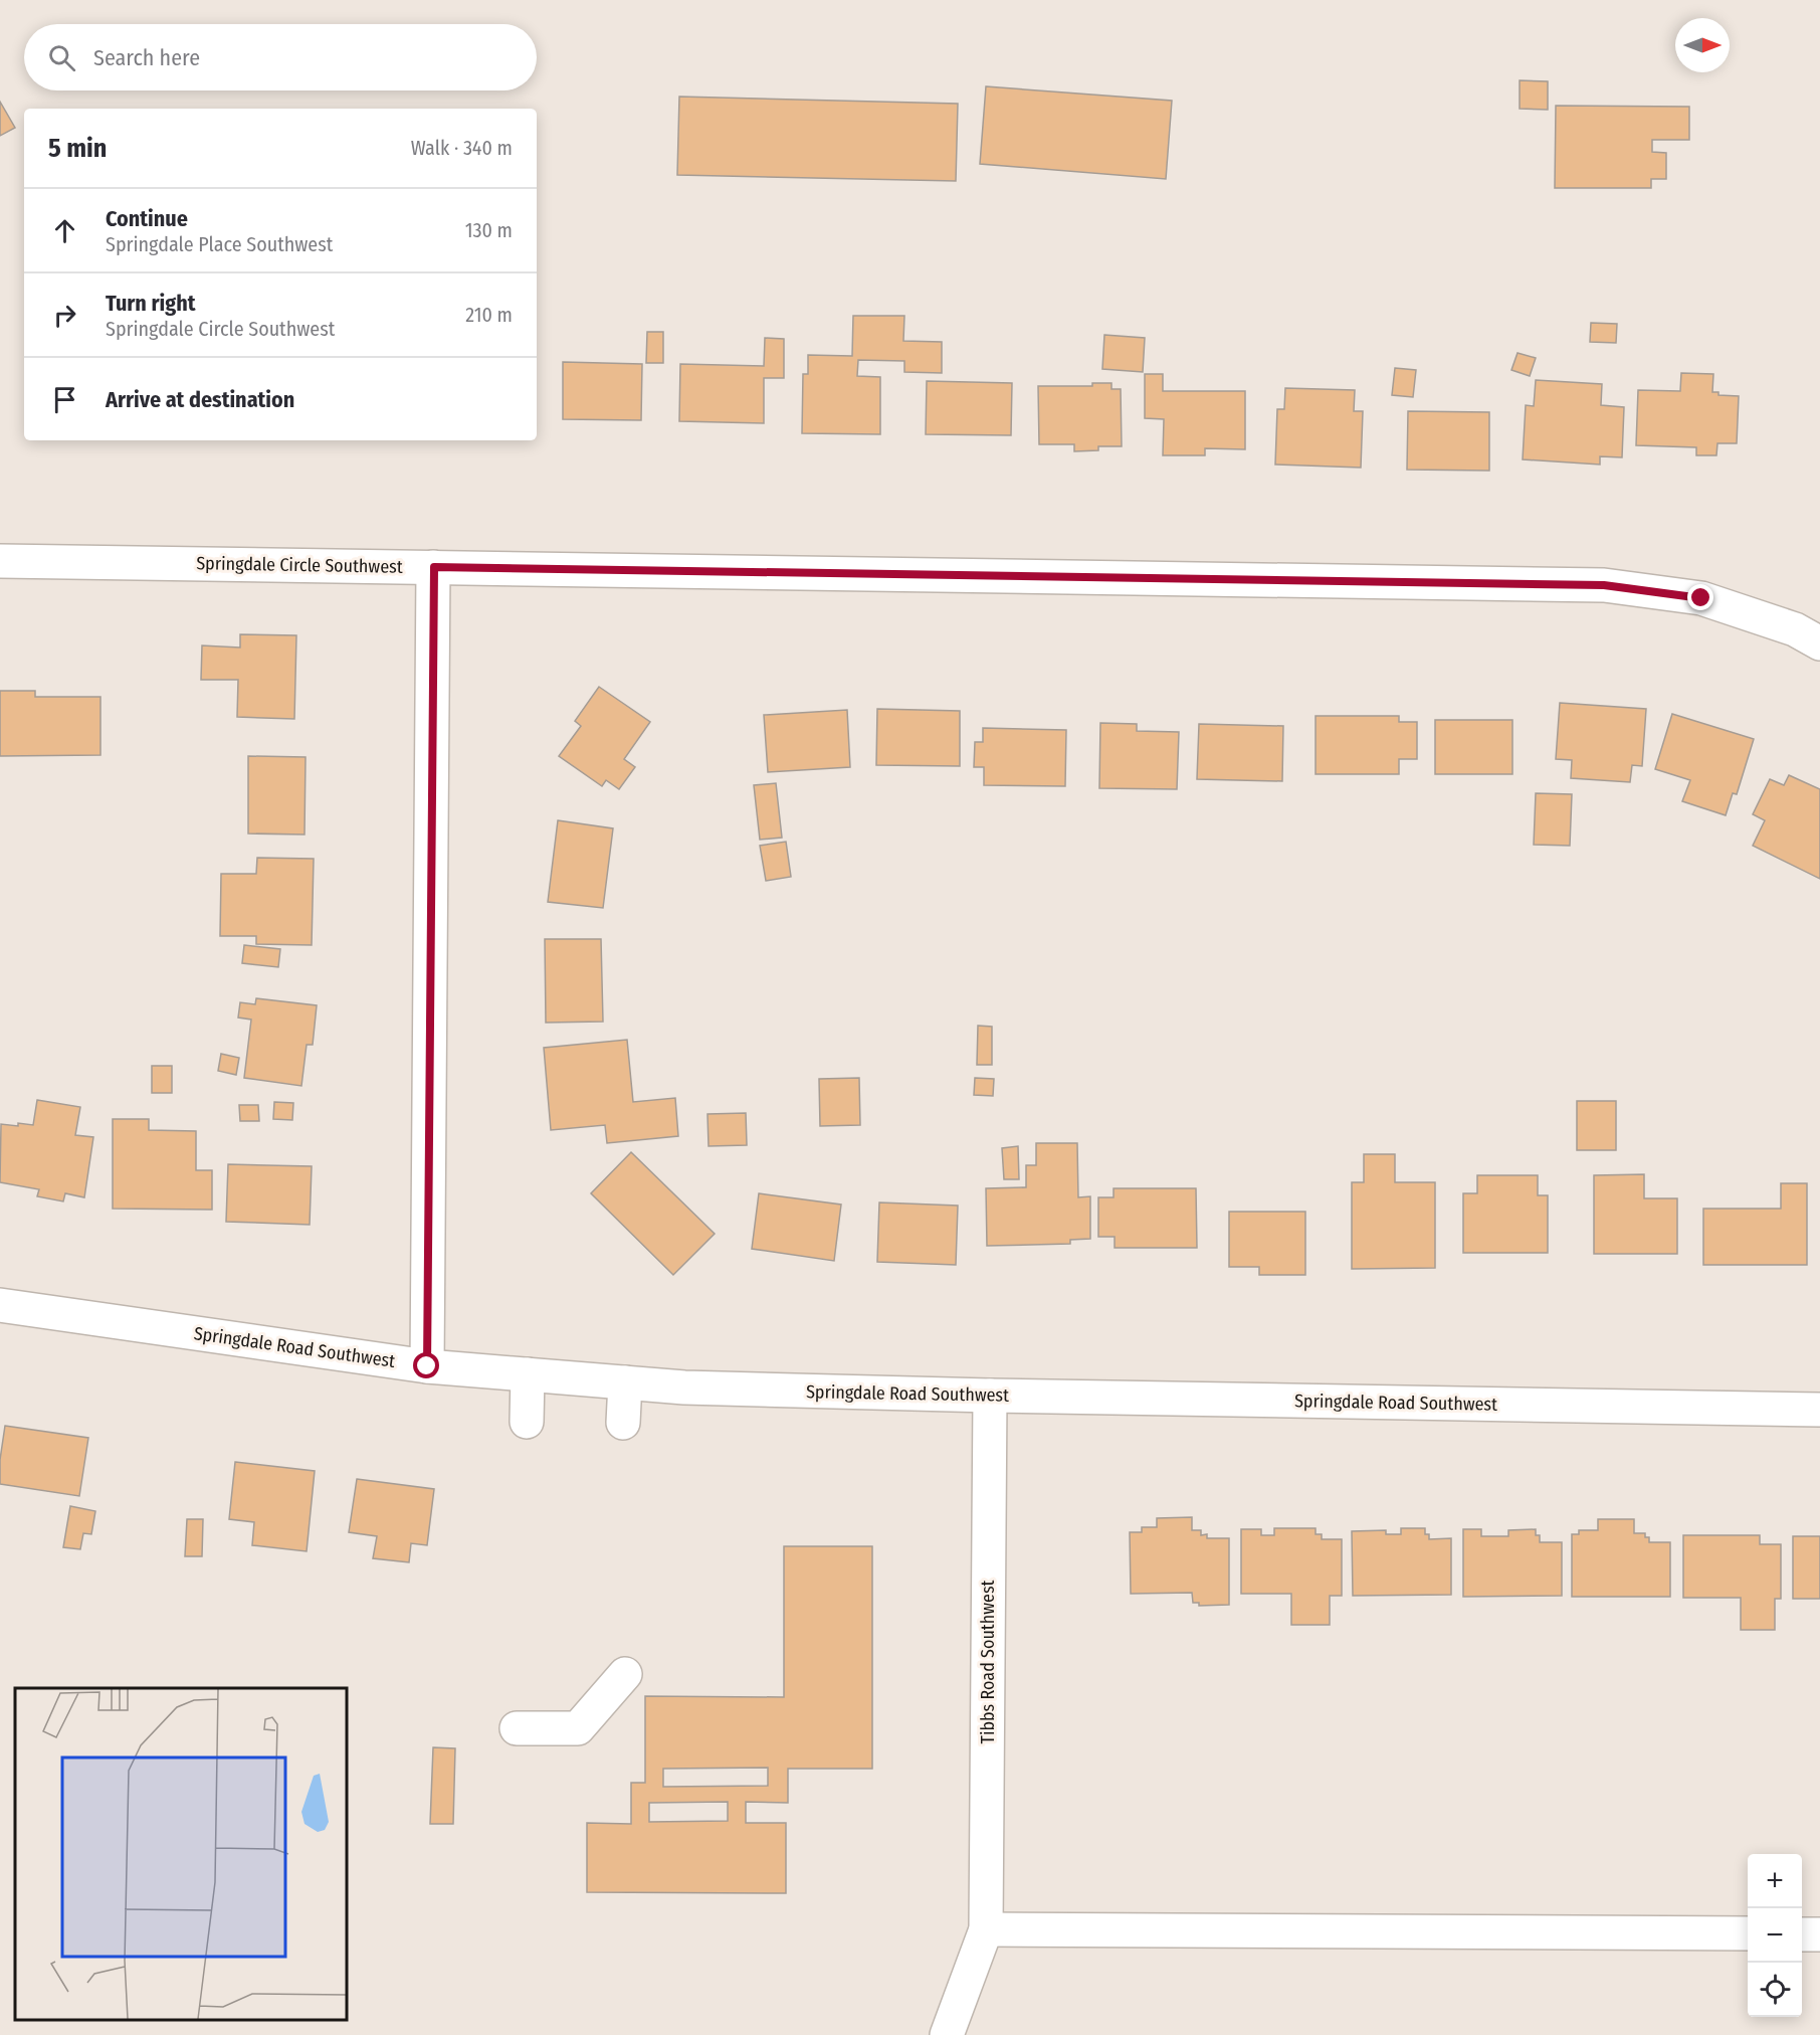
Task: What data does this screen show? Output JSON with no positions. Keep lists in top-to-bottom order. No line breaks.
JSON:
{"streets":{"street":["Springdale Circle Southwest","Springdale Road Southwest","Tibbs Road Southwest"]},"crossings":[["Springdale Road Southwest","Tibbs Road Southwest"]],"north":"right","page":{"search":"Search here","heading":["5 min","Walk · 340 m"],"list":[["Continue","Springdale Place Southwest","130 m"],["Turn right","Springdale Circle Southwest","210 m"],"Arrive at destination"],"map_buttons":["+","−"]}}
